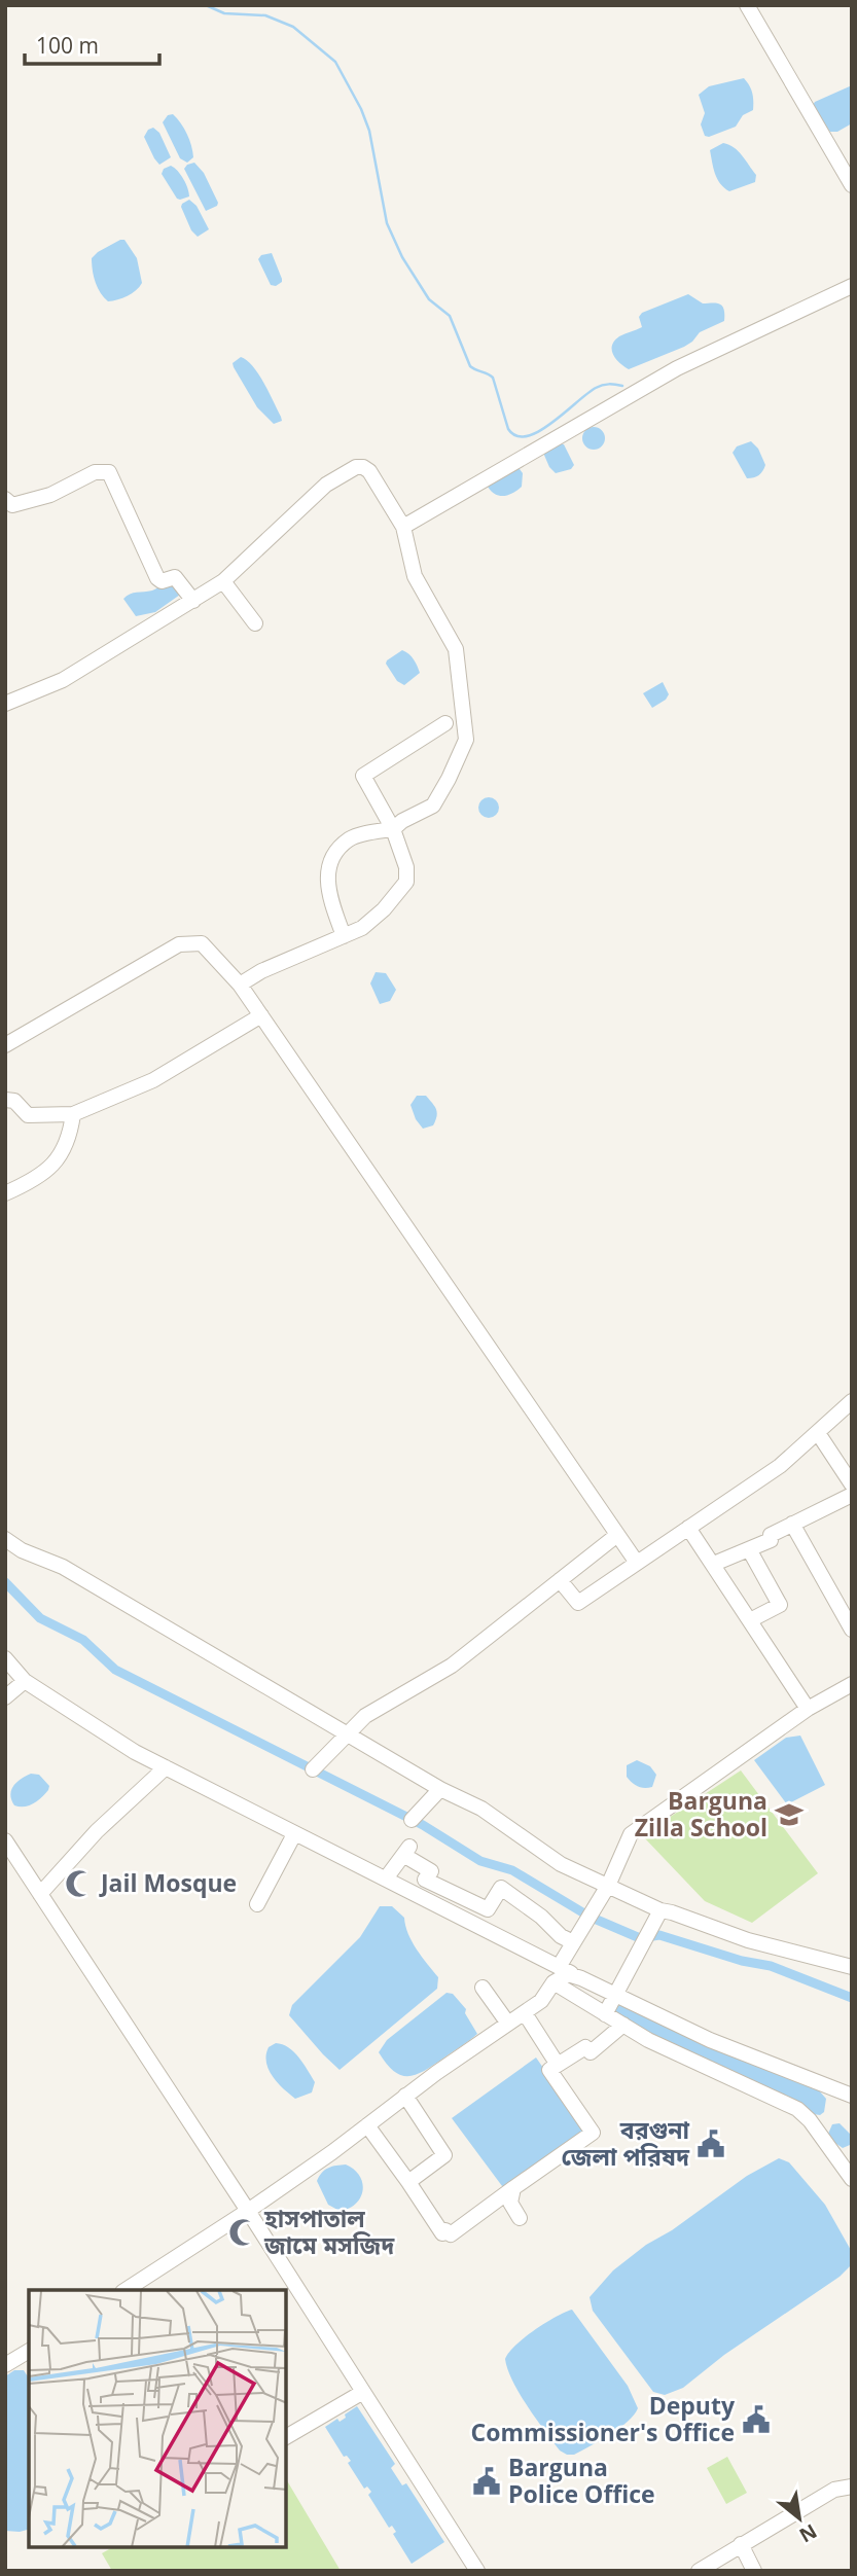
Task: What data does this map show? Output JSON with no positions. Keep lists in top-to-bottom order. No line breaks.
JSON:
{"places":{"school or university":["Barguna Zilla School"],"mosque":["Jail Mosque","হাসপাতাল জামে মসজিদ"],"public building":["বরগুনা জেলা পরিষদ","Deputy Commissioner's Office","Barguna Police Office"]},"scale_bar":"100 m","north":"bottom right"}
